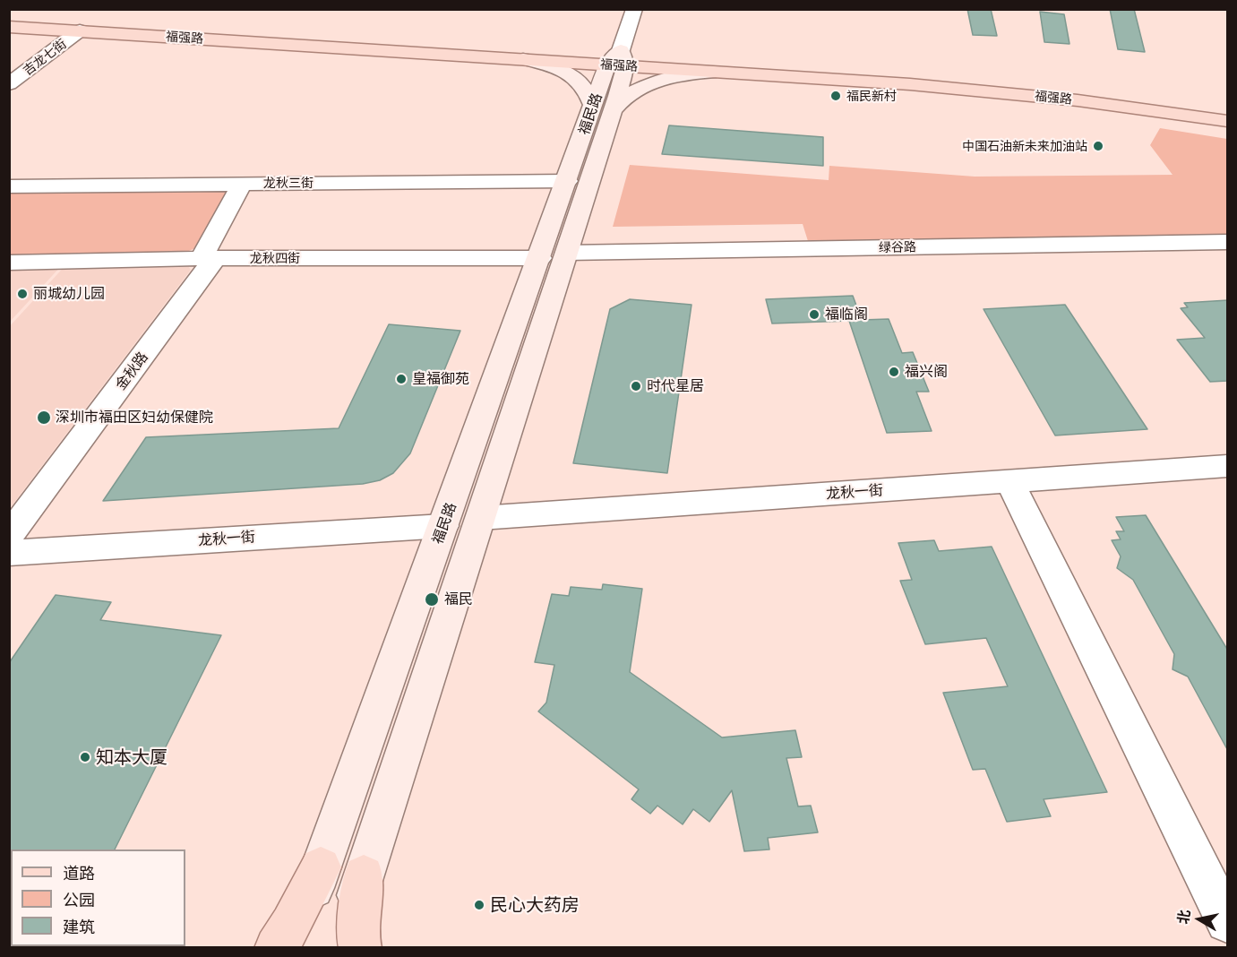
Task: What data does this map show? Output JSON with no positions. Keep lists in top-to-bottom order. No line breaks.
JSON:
{"streets":{"main road":["福强路","福民路"],"street":["吉龙七街","龙秋三街","绿谷路","龙秋四街","金秋路","龙秋一街"]},"crossings":[["福强路","吉龙七街"],["福强路","福民路"],["福民路","龙秋三街"],["福民路","绿谷路"],["福民路","龙秋四街"],["福民路","龙秋一街"],["龙秋三街","金秋路"],["绿谷路","龙秋四街"],["龙秋四街","金秋路"]],"places":["福民新村","中国石油新未来加油站","丽城幼儿园","福临阁","福兴阁","皇福御苑","时代星居","深圳市福田区妇幼保健院","福民","知本大厦","民心大药房"],"legend":["道路","公园","建筑"],"north":"left"}
